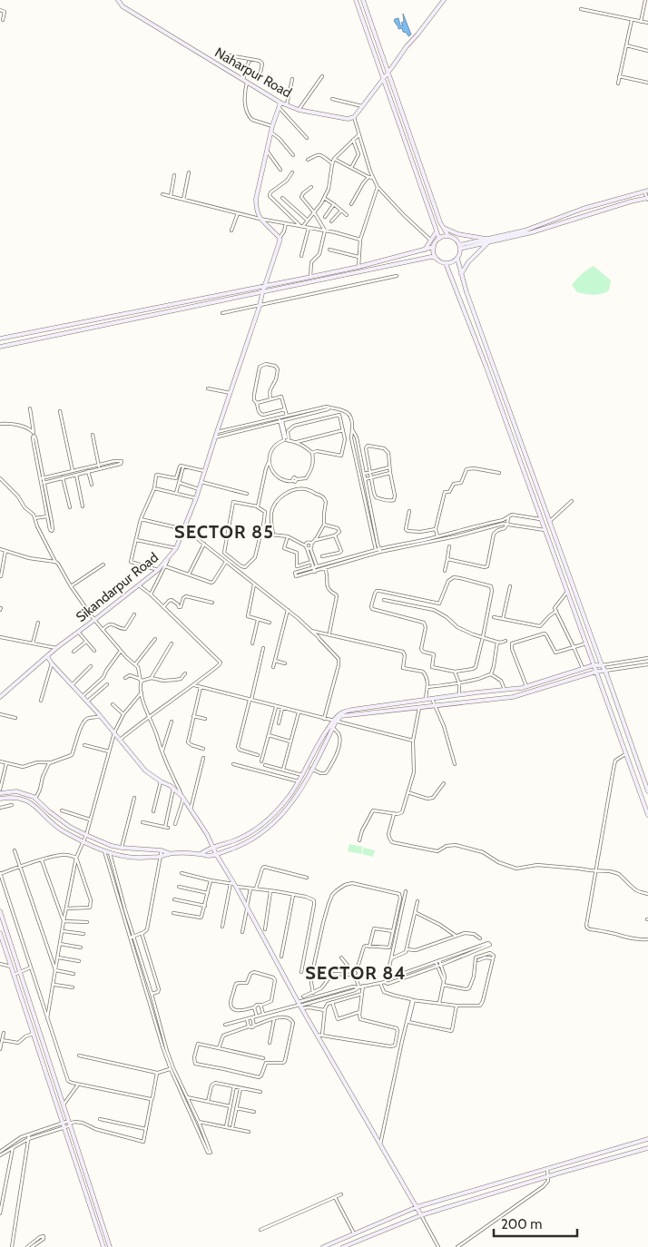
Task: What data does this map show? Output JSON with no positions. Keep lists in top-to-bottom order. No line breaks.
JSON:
{"streets":{"street":["Naharpur Road","Sikandarpur Road"]},"districts":["SECTOR 85","SECTOR 84"],"scale_bar":"200 m"}
